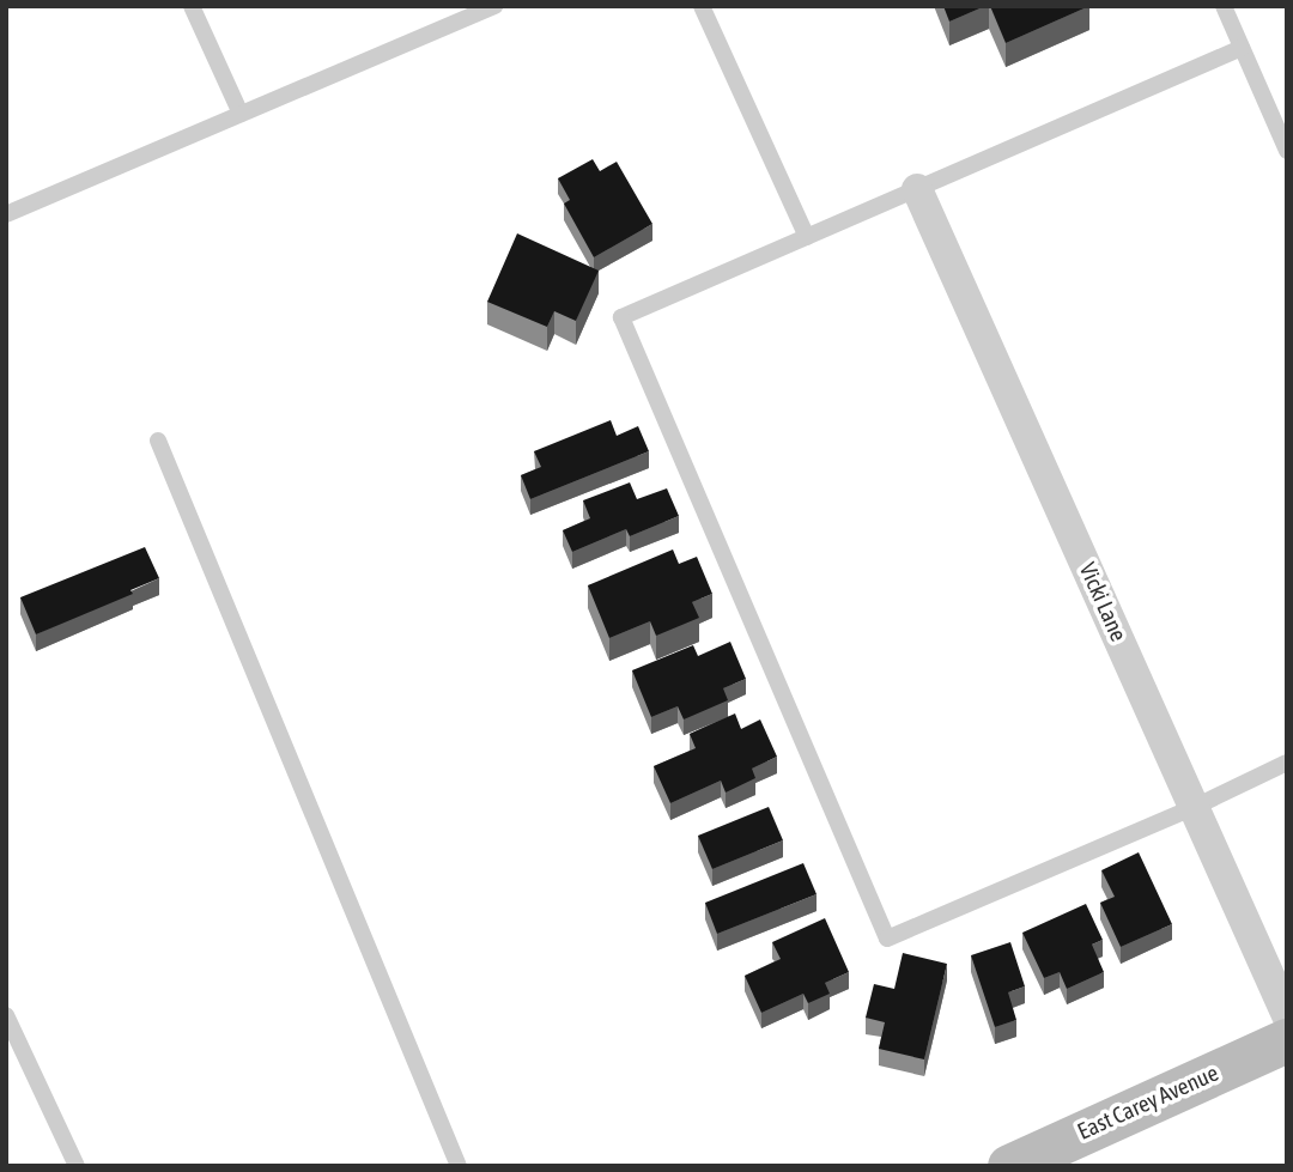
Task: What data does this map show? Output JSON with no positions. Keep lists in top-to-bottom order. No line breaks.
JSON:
{"streets":{"main road":["East Carey Avenue"],"street":["Vicki Lane"]}}
